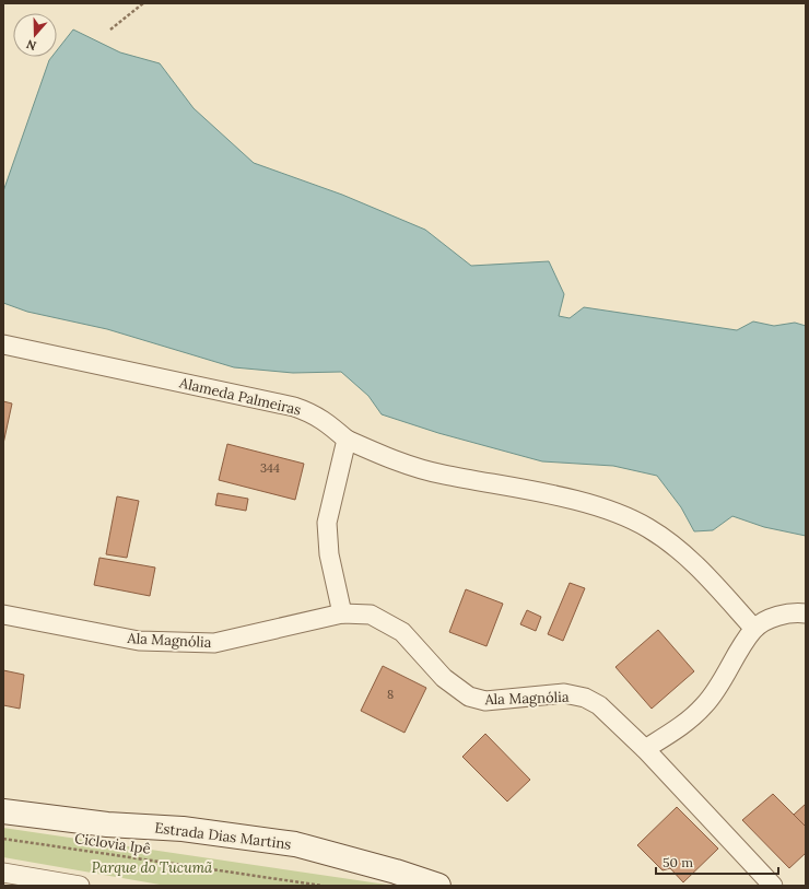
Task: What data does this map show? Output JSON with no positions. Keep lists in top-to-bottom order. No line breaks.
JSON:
{"streets":{"street":["Alameda Palmeiras","Ala Magnólia","Estrada Dias Martins"],"path":["Ciclovia Ipê"]},"parks":["Parque do Tucumã"],"house_numbers":["344","8"],"scale_bar":"50 m","north":"bottom"}
